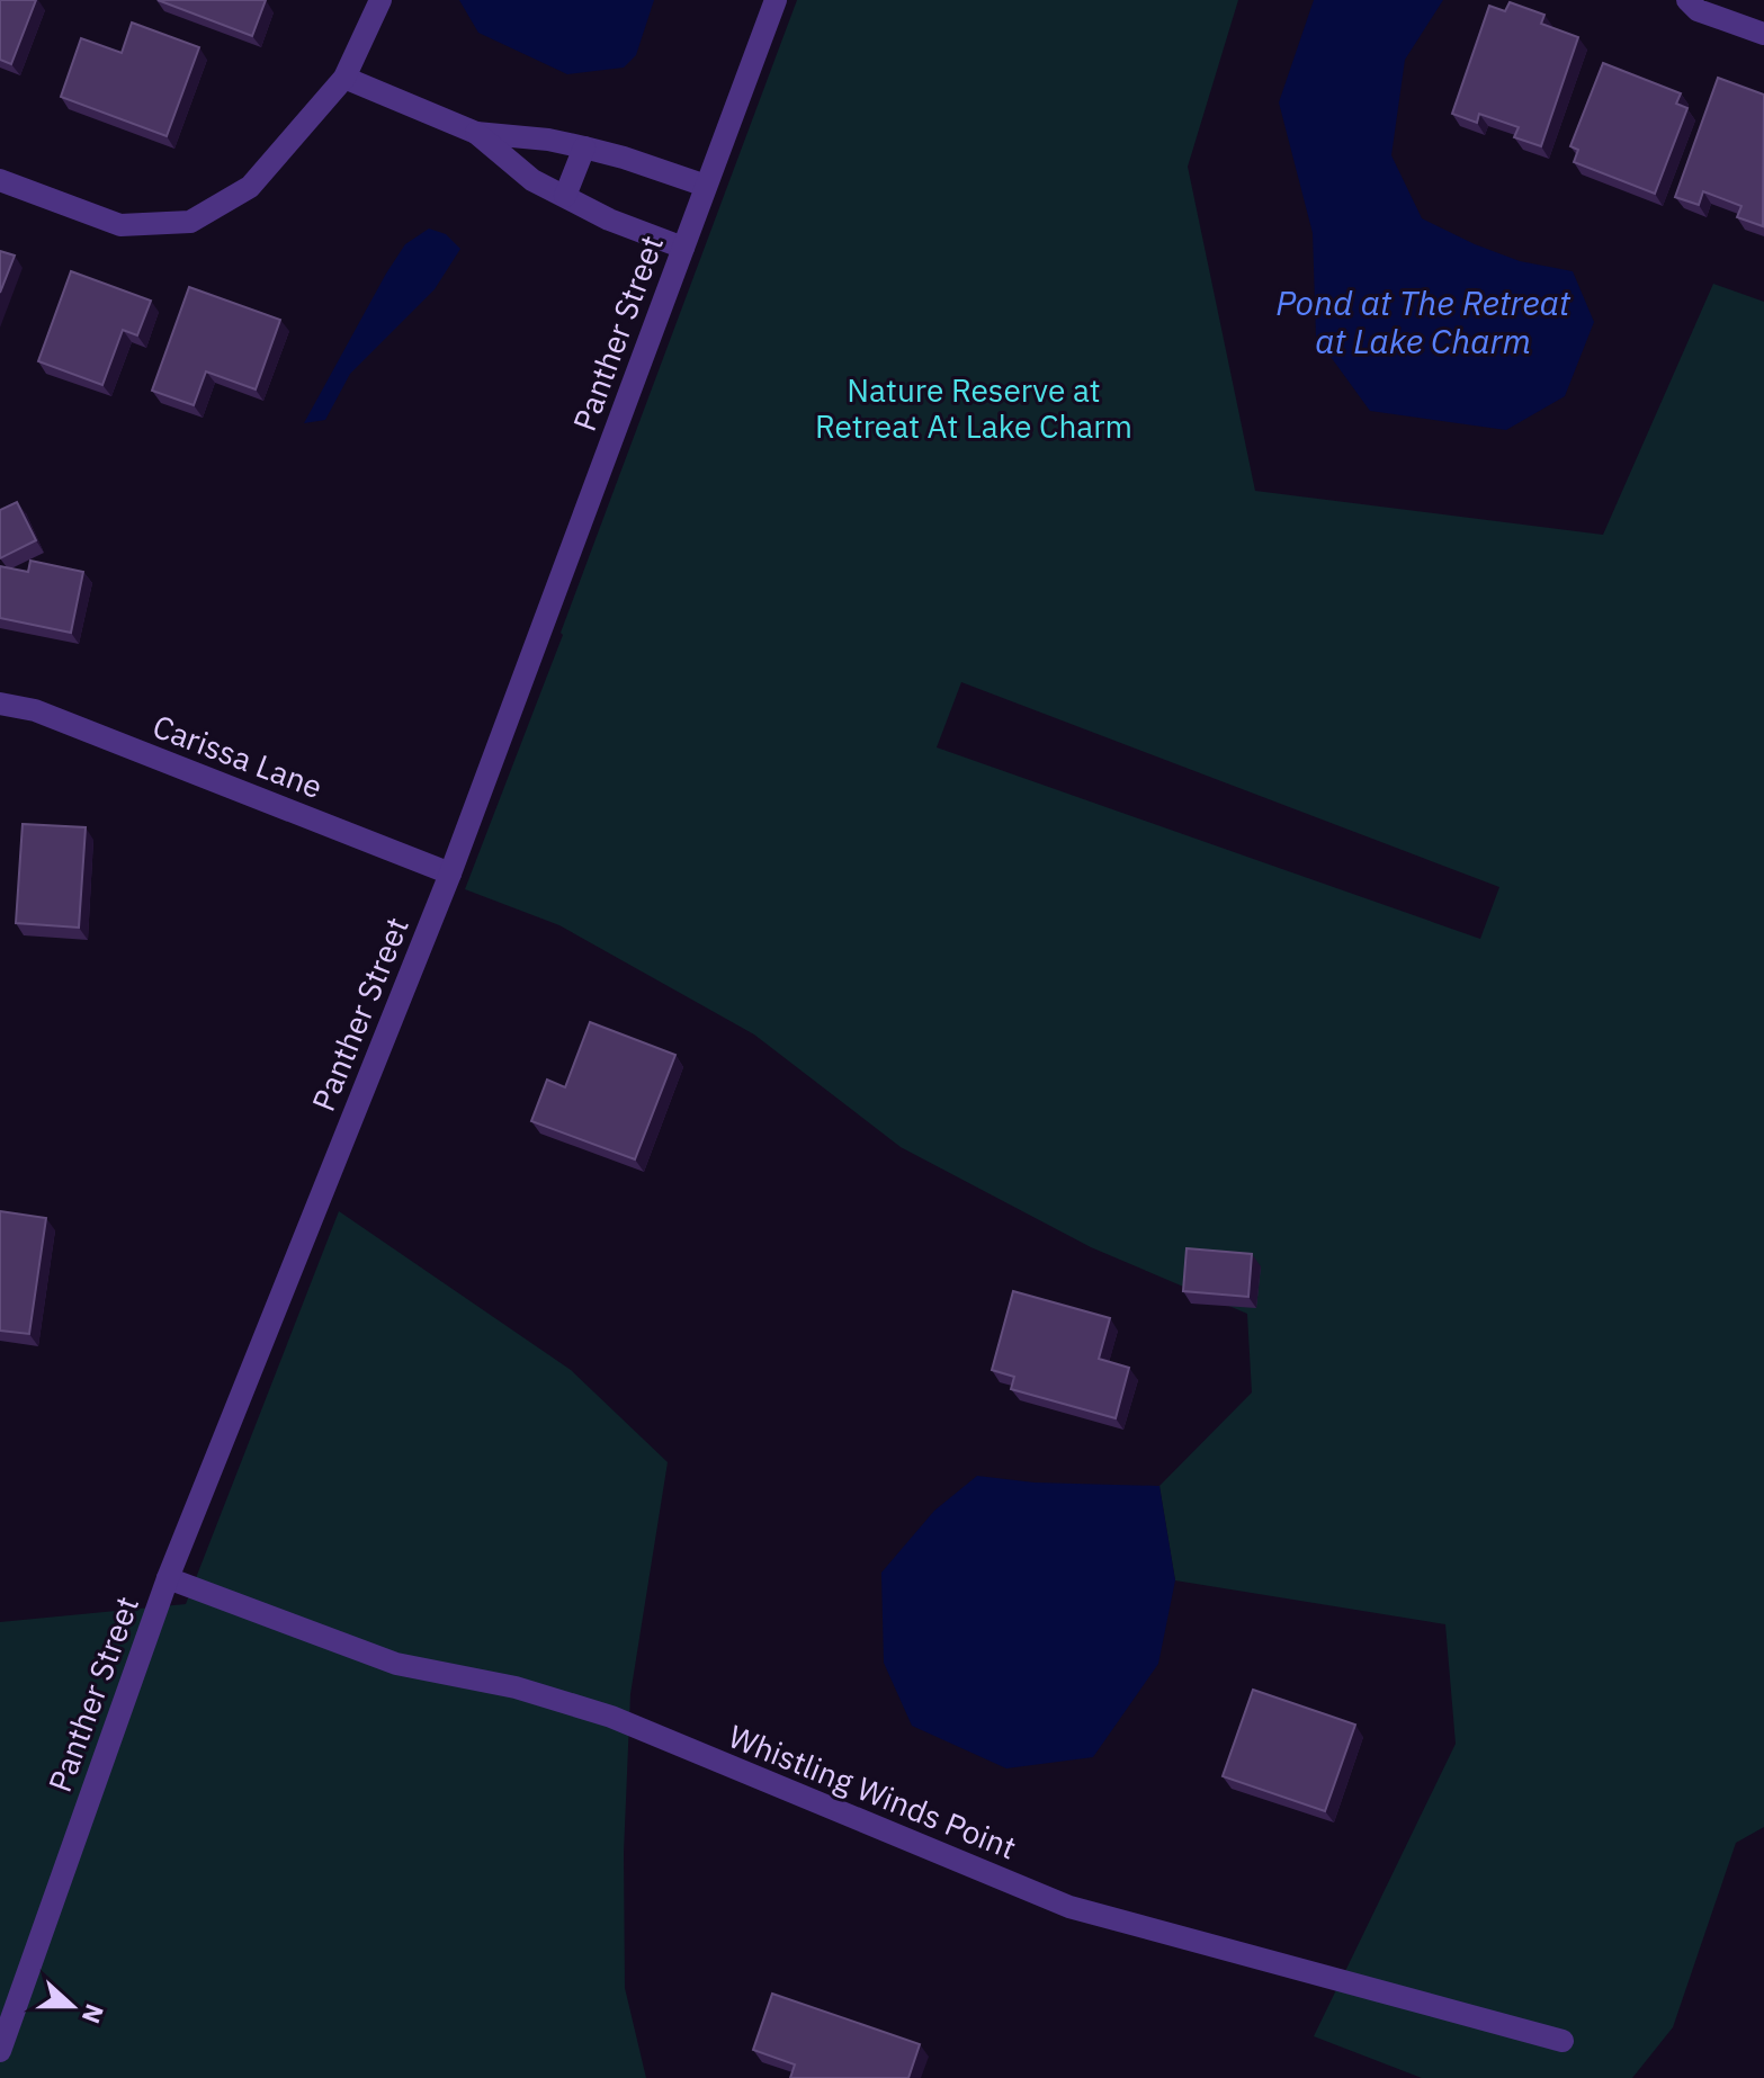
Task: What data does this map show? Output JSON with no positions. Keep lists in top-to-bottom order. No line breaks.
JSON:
{"streets":{"street":["Panther Street","Carissa Lane","Whistling Winds Point"]},"crossings":[["Panther Street","Carissa Lane"],["Panther Street","Whistling Winds Point"]],"water":["Pond at The Retreat at Lake Charm"],"parks":["Nature Reserve at Retreat At Lake Charm"],"north":"right"}
